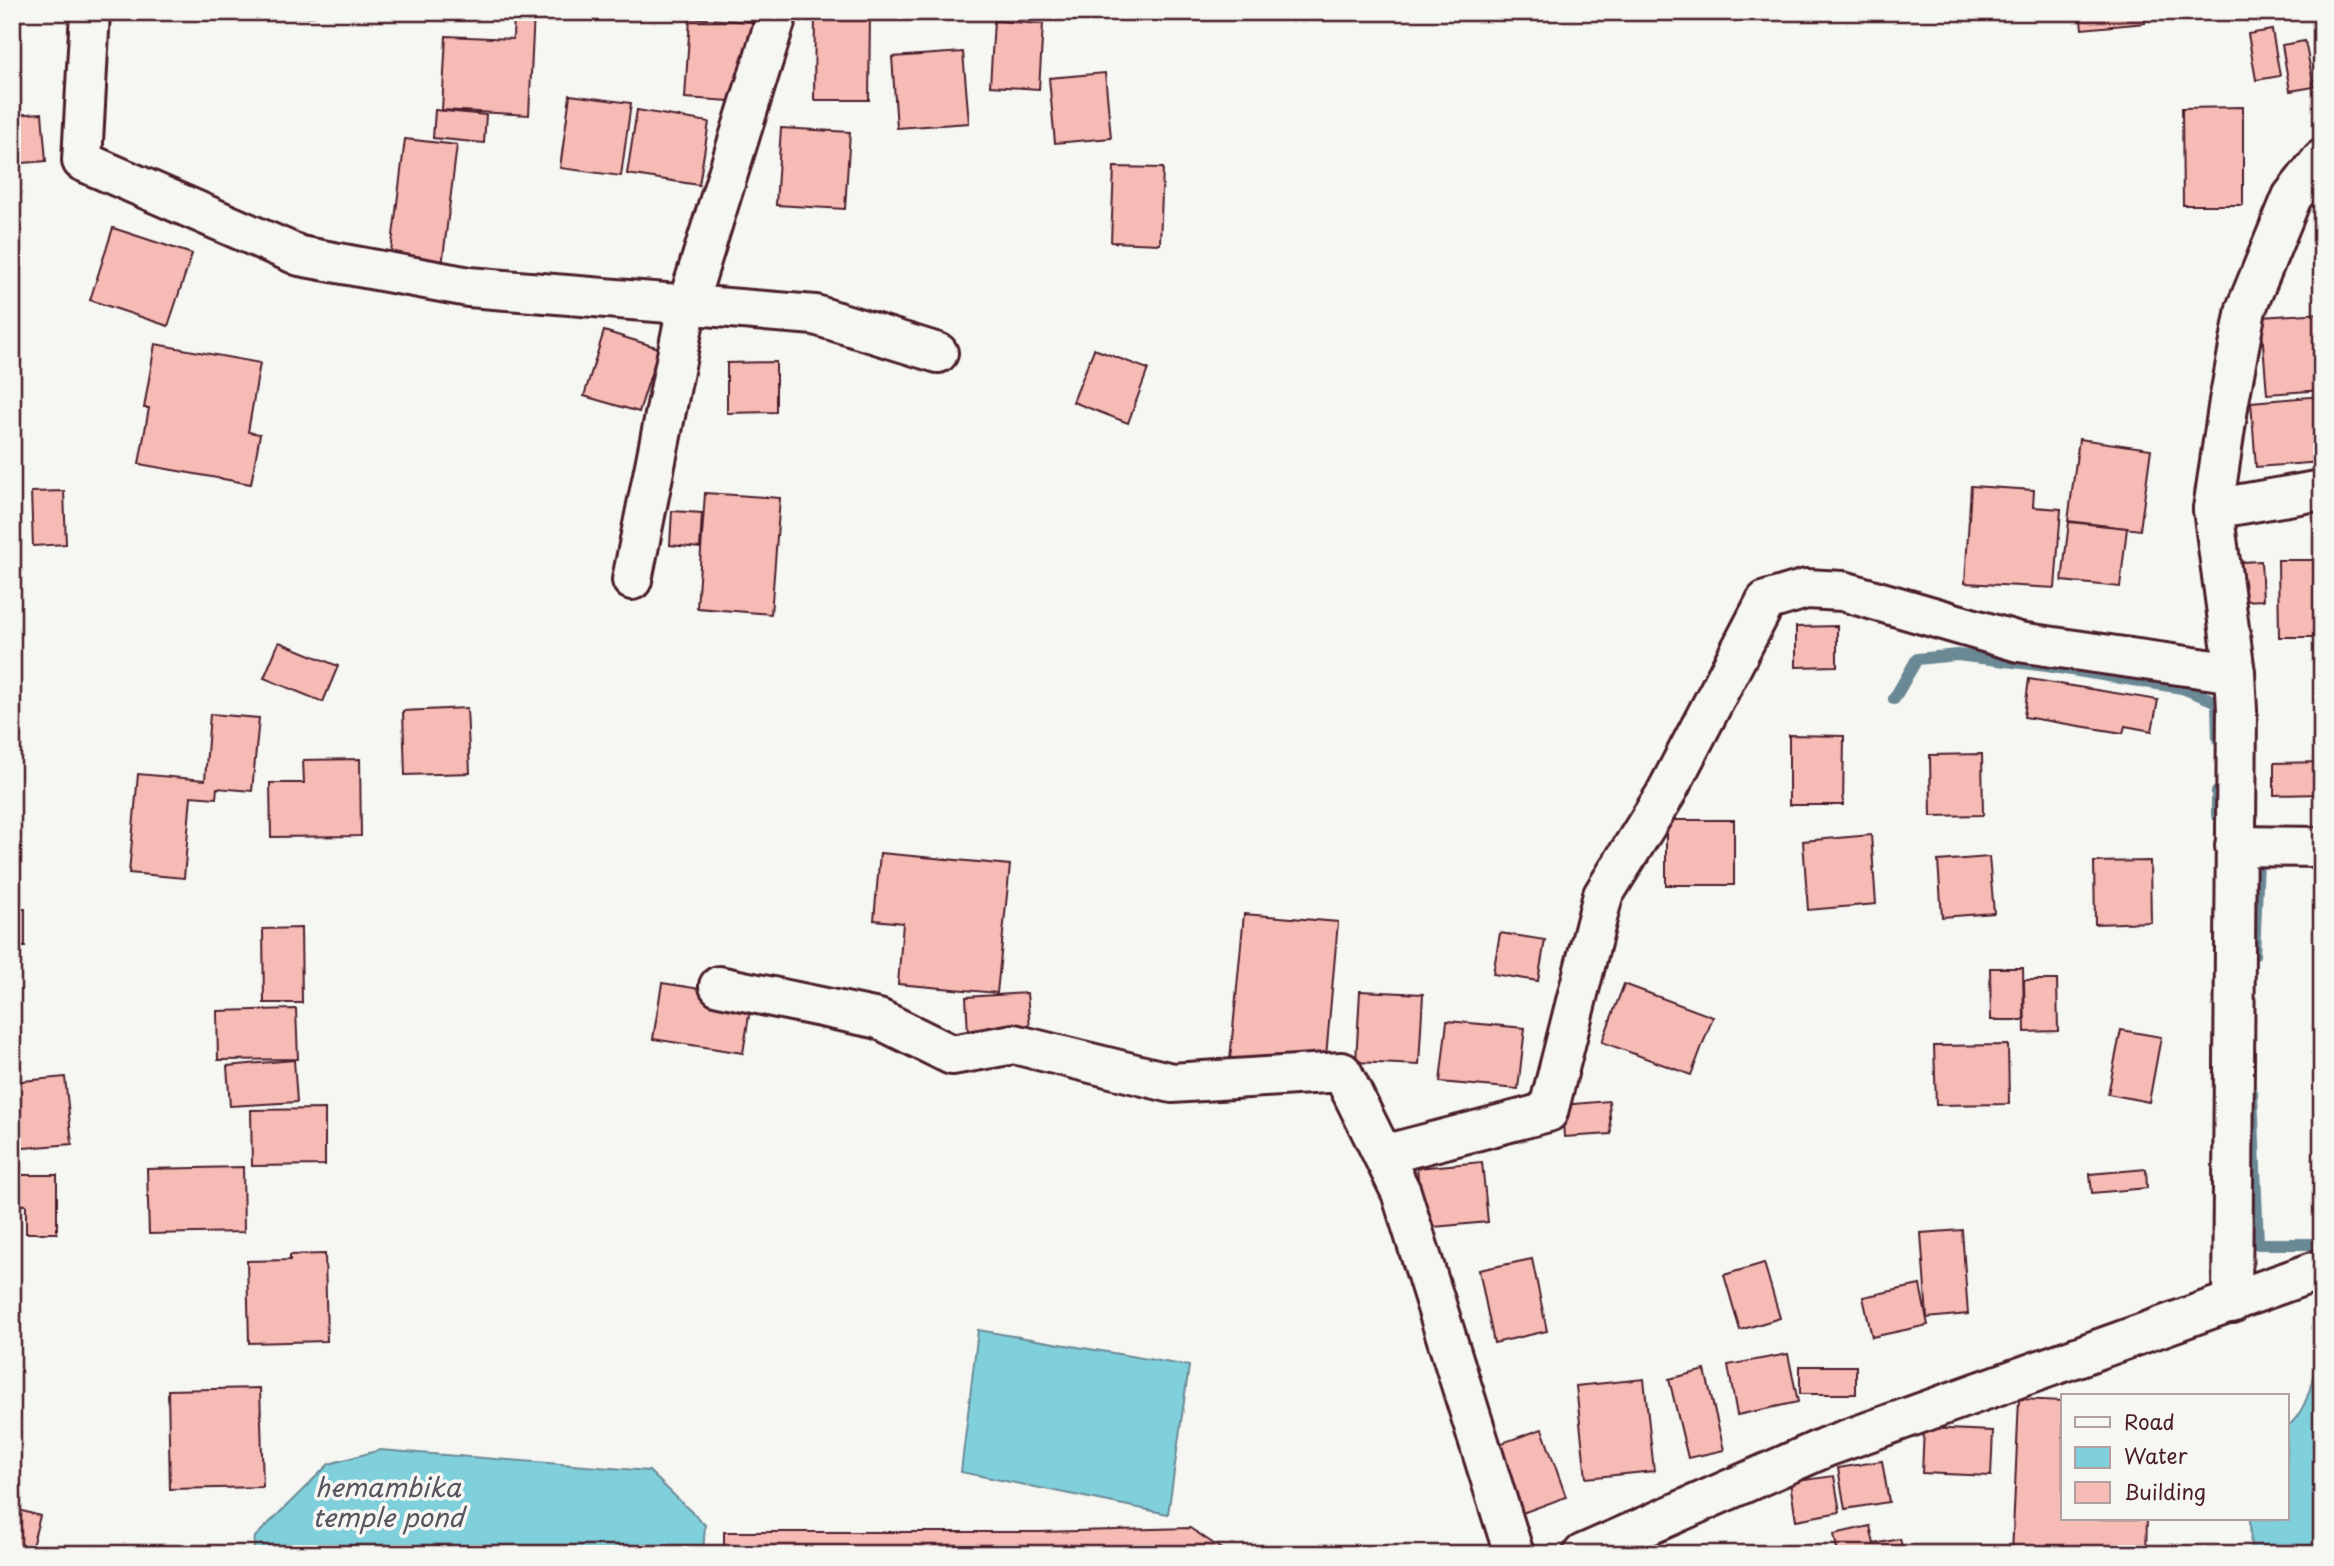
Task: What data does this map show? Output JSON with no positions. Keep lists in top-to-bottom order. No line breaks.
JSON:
{"water":["hemambika temple pond"],"legend":["Road","Water","Building"]}
